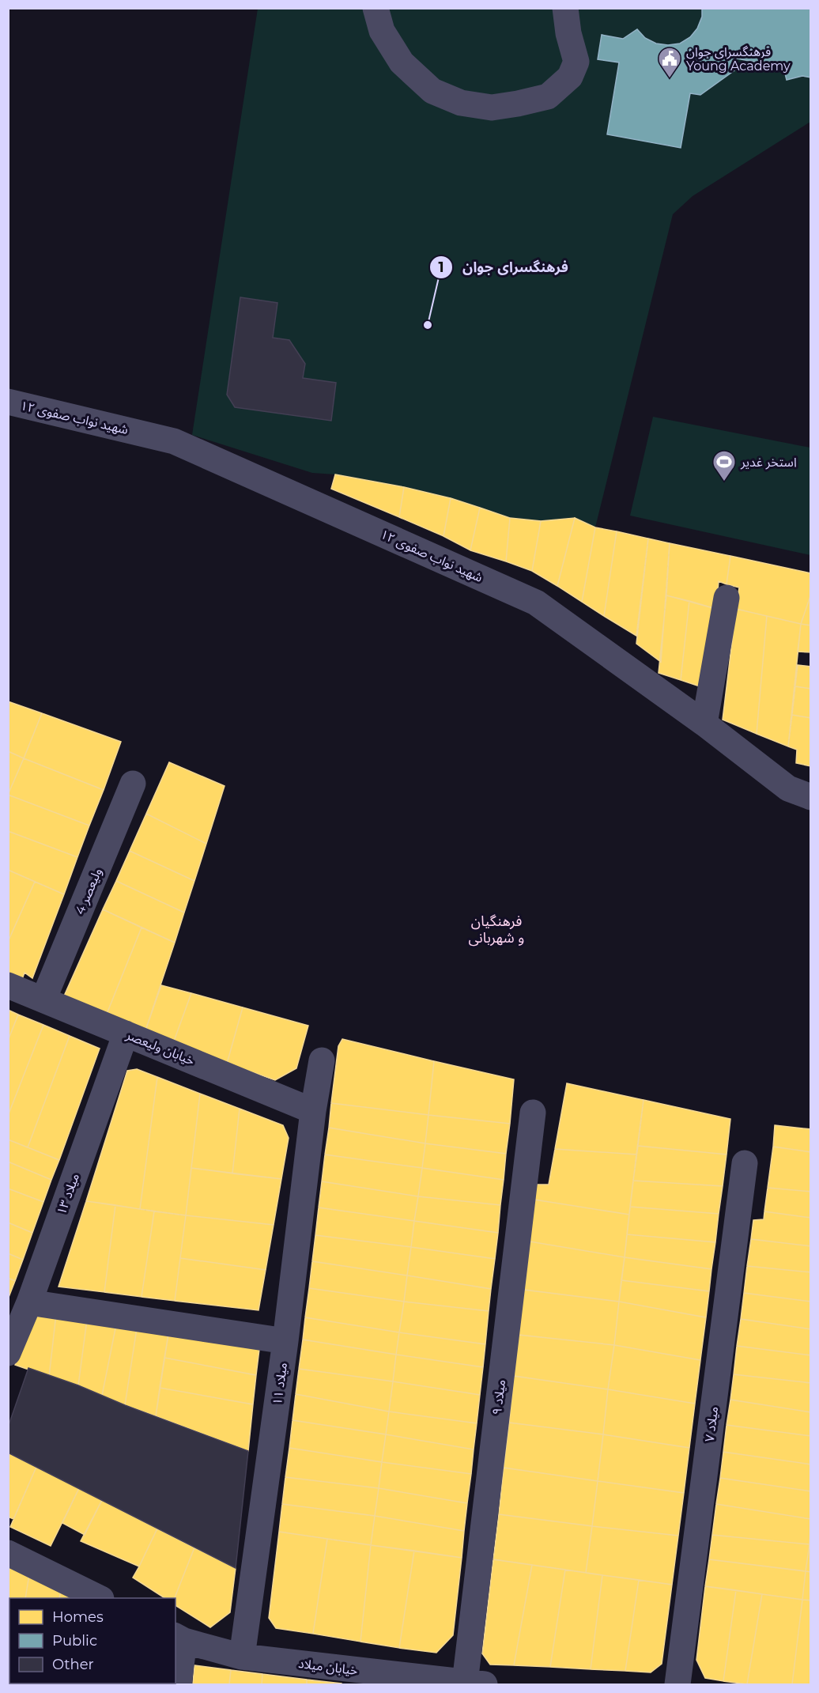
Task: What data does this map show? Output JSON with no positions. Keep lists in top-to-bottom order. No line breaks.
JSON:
{"streets":{"street":["شهید نواب صفوی ۱۲","ولیعصر 4","خیابان ولیعصر","میلاد ۱۳","میلاد ۱۱","میلاد ۹","میلاد ۷","خیابان میلاد"]},"crossings":[["ولیعصر 4","خیابان ولیعصر"],["خیابان ولیعصر","میلاد ۱۳"],["خیابان ولیعصر","میلاد ۱۱"],["میلاد ۱۱","خیابان میلاد"],["میلاد ۹","خیابان میلاد"]],"districts":["فرهنگیان و شهربانی"],"places":{"public building":["فرهنگسرای جوان Young Academy"],"other":["فرهنگسرای جوان"],"sports":["استخر غدیر"]},"legend":["Homes","Public","Other"]}
